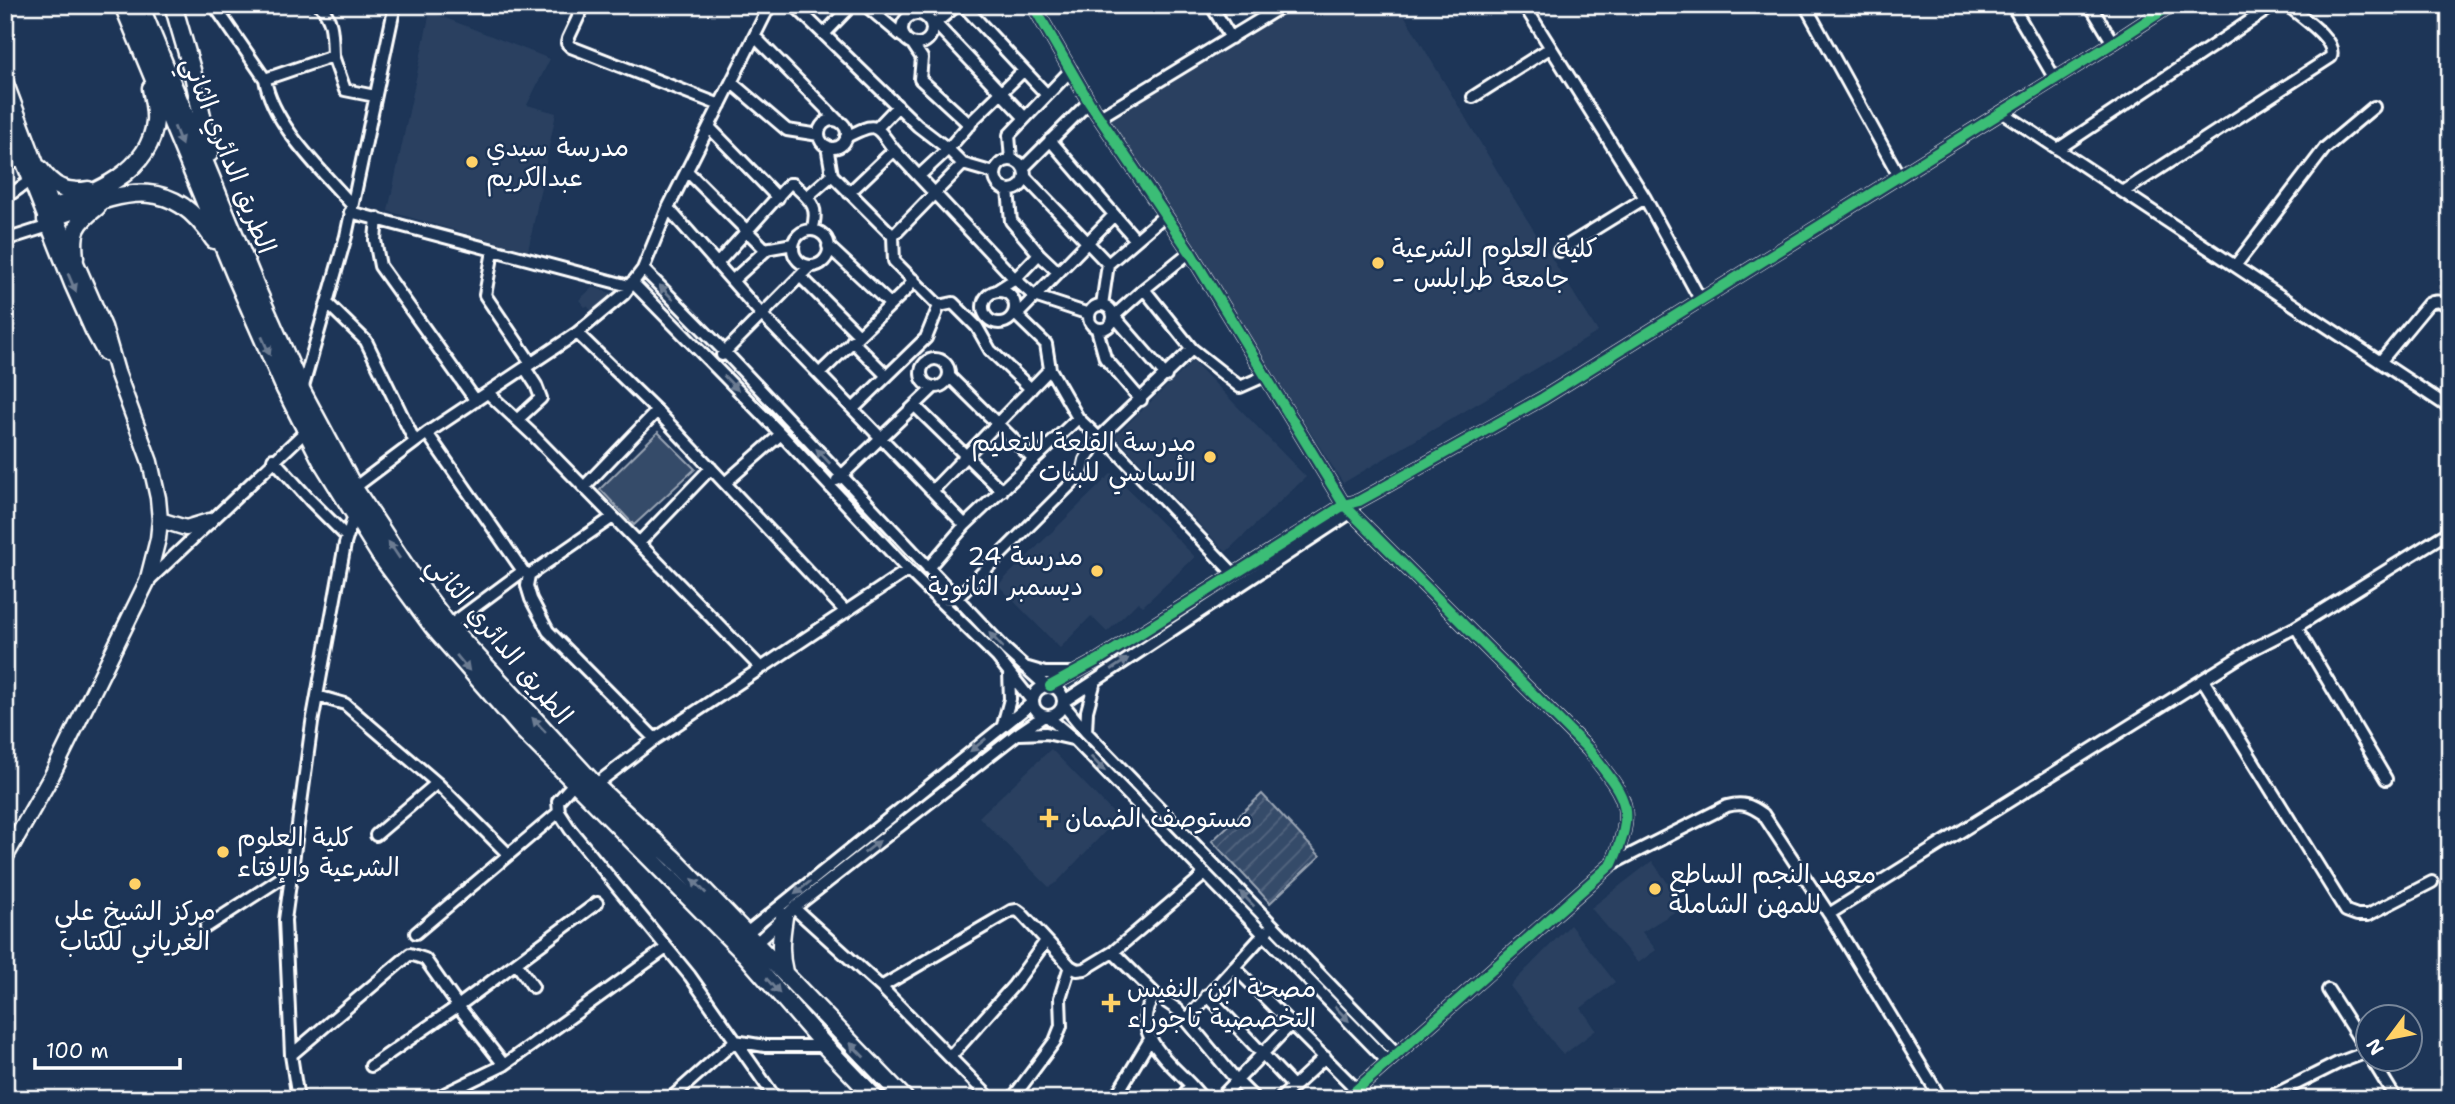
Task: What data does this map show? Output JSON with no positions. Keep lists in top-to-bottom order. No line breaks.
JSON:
{"streets":{"highway":["الطريق الدائري الثاني"]},"places":{"other":["مدرسة سيدي عبدالكريم","كلية العلوم الشرعية - جامعة طرابلس","مدرسة القلعة للتعليم الأساسي للبنات","مدرسة 24 ديسمبر الثانوية","كلية العلوم الشرعية والإفتاء","مركز الشيخ علي الغرياني للكتاب","معهد النجم الساطع للمهن الشاملة"],"health":["مستوصف الضمان","مصحة ابن النفيس التخصصية تاجوراء"]},"scale_bar":"100 m","north":"bottom left"}
